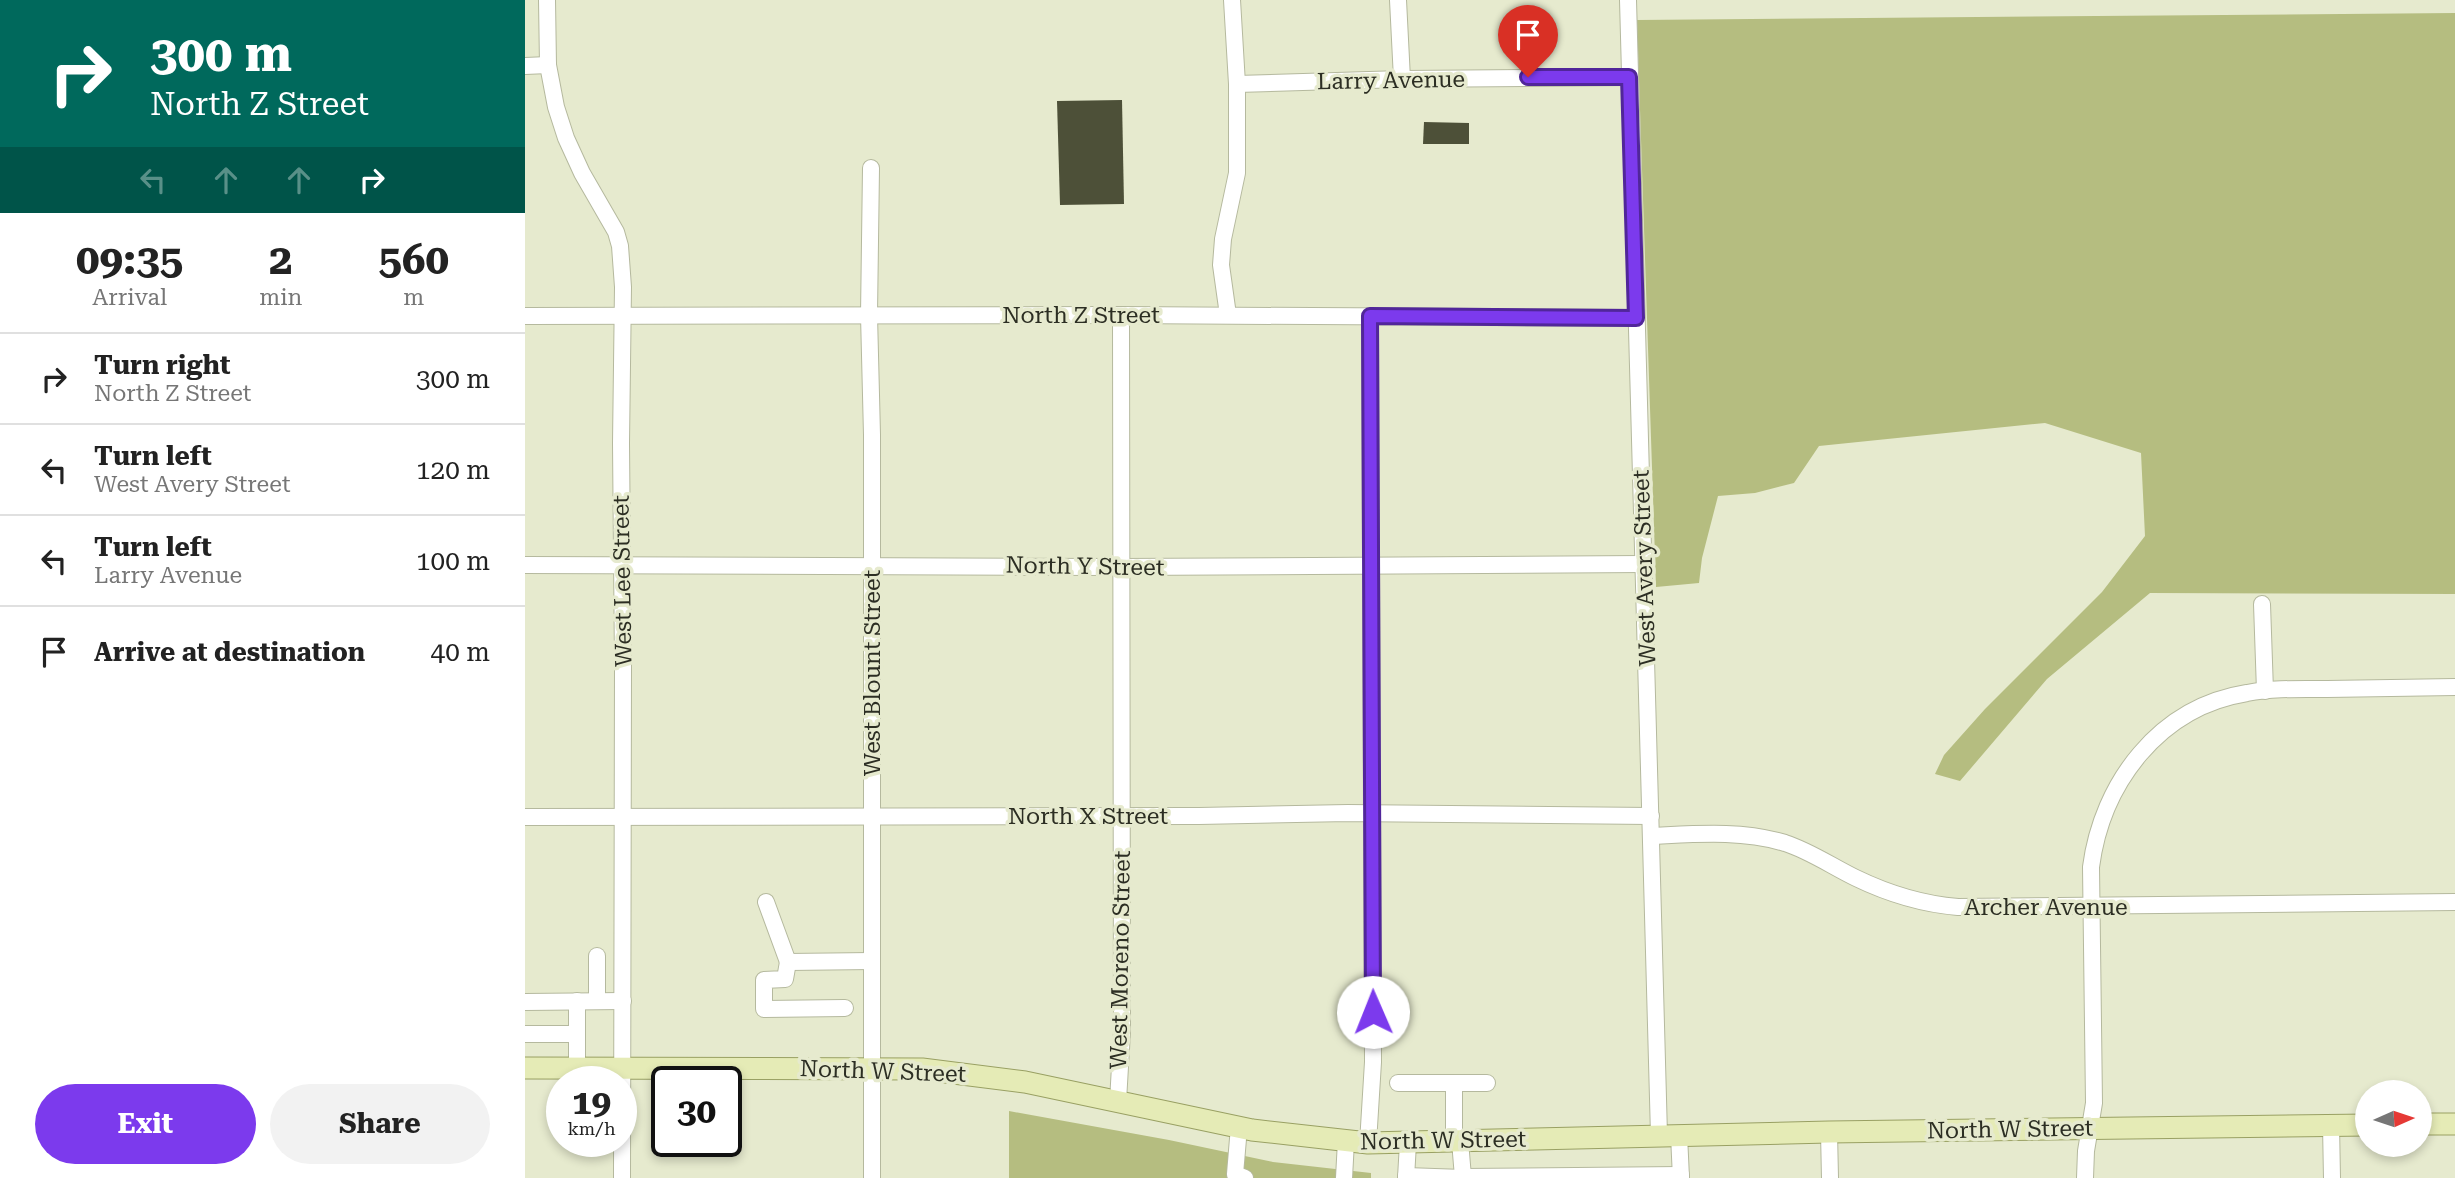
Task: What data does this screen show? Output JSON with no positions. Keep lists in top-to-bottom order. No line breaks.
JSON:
{"streets":{"main road":["North W Street"],"street":["Larry Avenue","North Z Street","North Y Street","West Avery Street","West Lee Street","West Blount Street","North X Street","Archer Avenue","West Moreno Street"]},"crossings":[["Larry Avenue","West Avery Street"],["North Z Street","West Avery Street"],["North Z Street","West Lee Street"],["North Z Street","West Blount Street"],["North Z Street","West Moreno Street"],["North Y Street","West Avery Street"],["North Y Street","West Lee Street"],["North Y Street","West Blount Street"],["North Y Street","West Moreno Street"],["West Avery Street","North X Street"],["West Avery Street","Archer Avenue"],["West Avery Street","North W Street"],["West Lee Street","North X Street"],["West Blount Street","North X Street"],["West Blount Street","North W Street"],["North X Street","West Moreno Street"],["West Moreno Street","North W Street"]],"north":"right","page":{"turn":["300 m","North Z Street"],"eta":["09:35","Arrival","2","min","560","m"],"list":[{"name":"Turn right","note":"North Z Street","value":"300 m"},{"name":"Turn left","note":"West Avery Street","value":"120 m"},{"name":"Turn left","note":"Larry Avenue","value":"100 m"},{"name":"Arrive at destination","value":"40 m"}],"speed":"19 km/h","limit":"30","buttons":["Exit","Share"]}}
